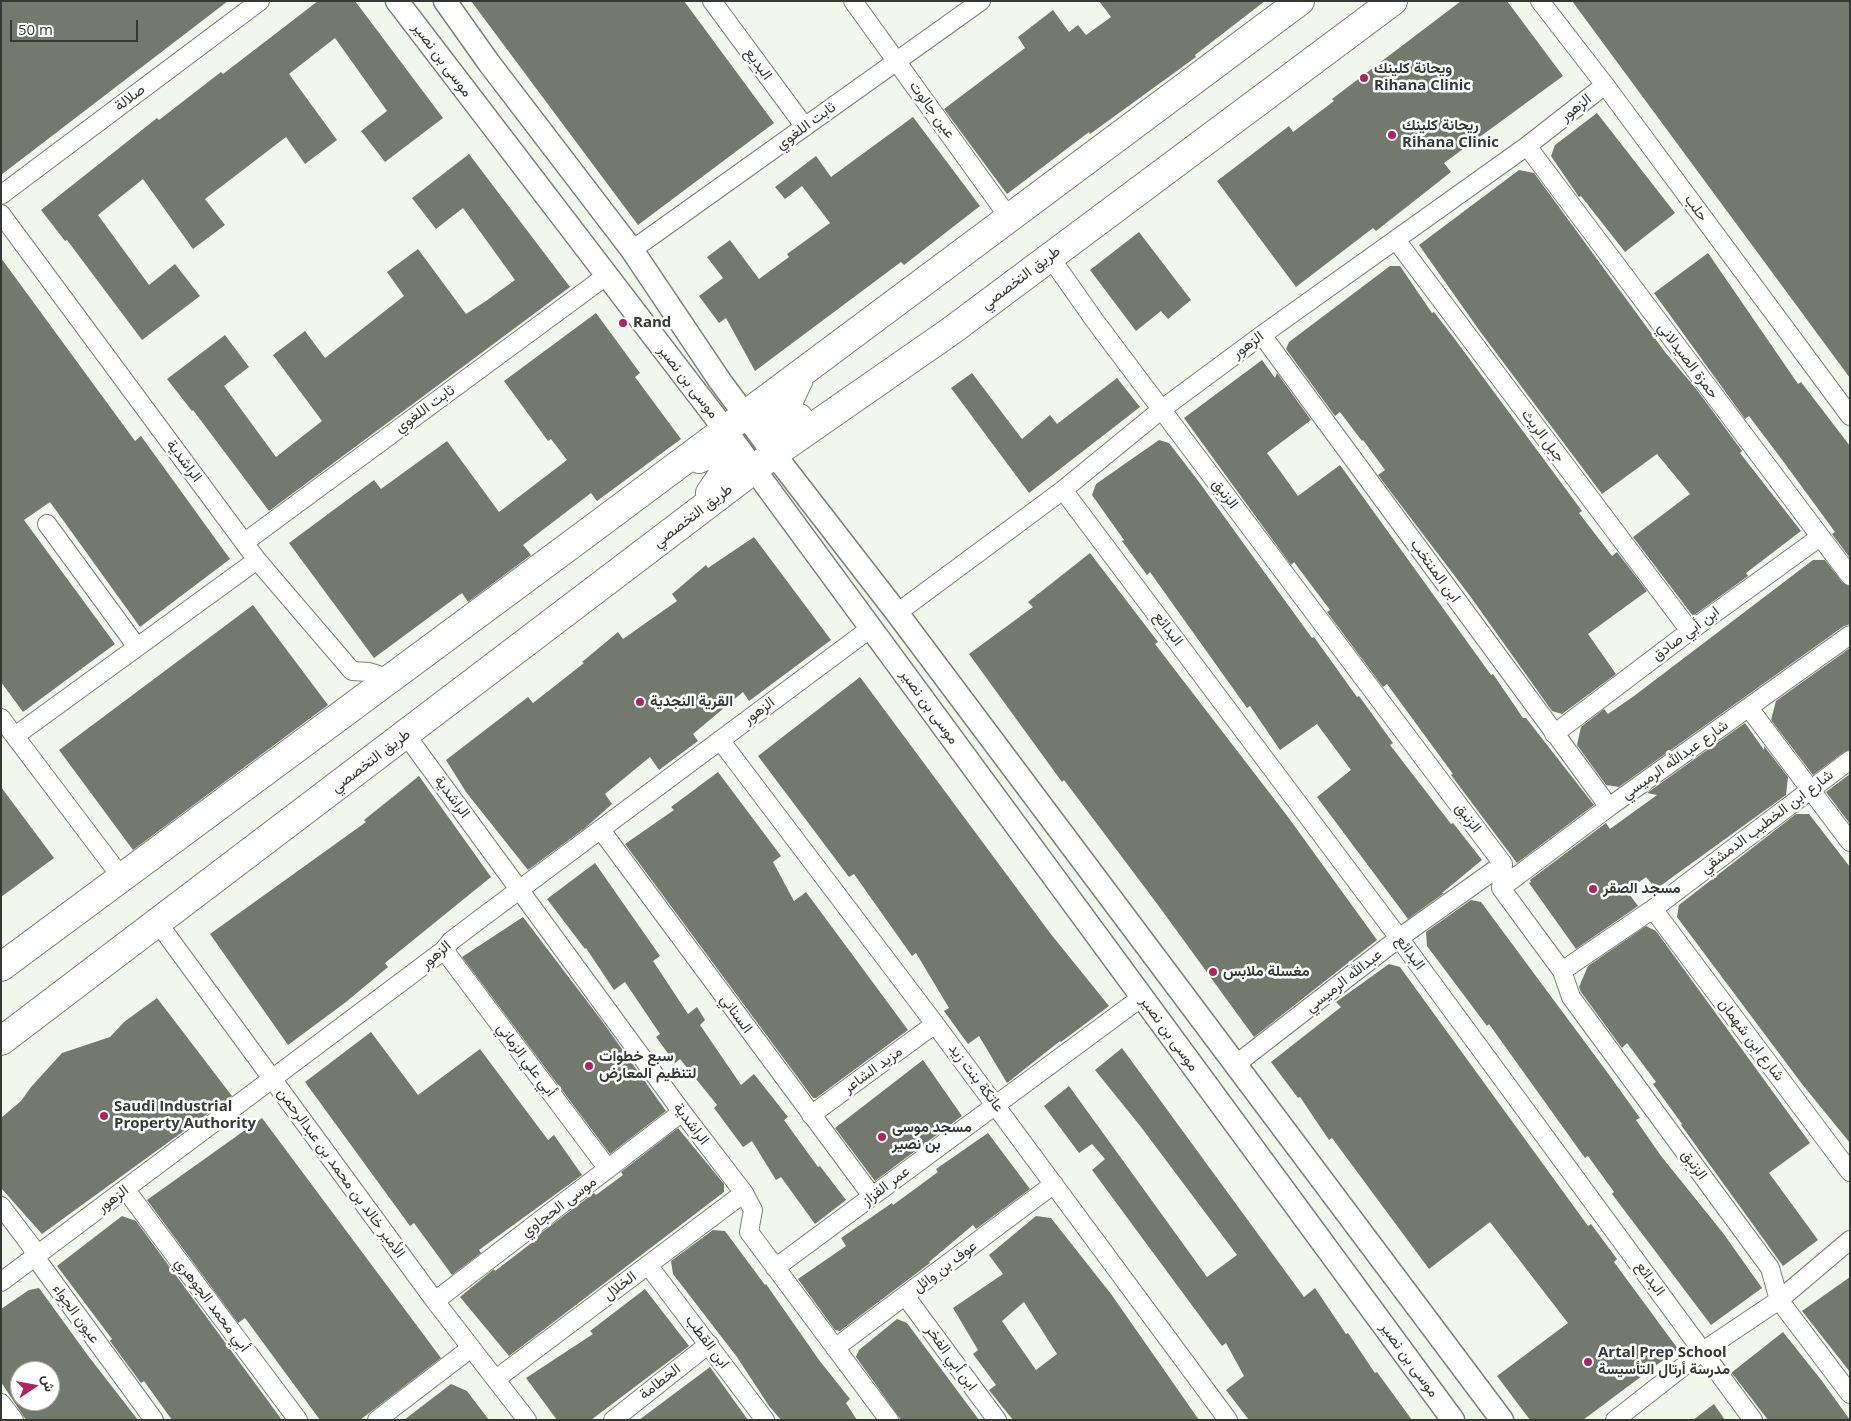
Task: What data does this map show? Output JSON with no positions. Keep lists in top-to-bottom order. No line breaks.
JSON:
{"streets":{"main road":["طريق التخصصي"],"street":["موسى بن نصير","البديع","صلالة","الزهور","عين جالوت","ثابت اللغوي","حلب","حمزة الصيدلاني","جبل الريث","الراشدية","الزنبق","ابن المنتخب","البدائع","ابن أبي صادق","شارع عبدالله الرميسي","شارع ابن الخطيب الدمشقي","عبدالله الرميسي","السناني","شارع ابن شهمان","أبي علي الزماني","مزيد الشاعر","عاتكة بنت زيد","الأمير خالد بن محمد بن عبدالرحمن","عمر القزاز","موسى الحجاوي","عوف بن وائل","الخلال","أبي محمد الجوهري","عيون الجواء","ابن القطب","ابن أبي الفخر","الخطامة"]},"crossings":[["موسى بن نصير","الزهور"],["موسى بن نصير","ثابت اللغوي"],["موسى بن نصير","طريق التخصصي"],["موسى بن نصير","عمر القزاز"],["البديع","ثابت اللغوي"],["الزهور","حلب"],["الزهور","حمزة الصيدلاني"],["الزهور","جبل الريث"],["الزهور","الراشدية"],["الزهور","الزنبق"],["الزهور","ابن المنتخب"],["الزهور","البدائع"],["الزهور","السناني"],["الزهور","أبي علي الزماني"],["الزهور","عاتكة بنت زيد"],["الزهور","الأمير خالد بن محمد بن عبدالرحمن"],["الزهور","أبي محمد الجوهري"],["الزهور","عيون الجواء"],["عين جالوت","ثابت اللغوي"],["ثابت اللغوي","الراشدية"],["طريق التخصصي","الراشدية"],["طريق التخصصي","الزنبق"],["طريق التخصصي","الأمير خالد بن محمد بن عبدالرحمن"],["حمزة الصيدلاني","ابن أبي صادق"],["جبل الريث","ابن أبي صادق"],["الراشدية","عمر القزاز"],["الراشدية","موسى الحجاوي"],["الراشدية","عوف بن وائل"],["الراشدية","الخلال"],["الزنبق","شارع عبدالله الرميسي"],["الزنبق","شارع ابن الخطيب الدمشقي"],["الزنبق","عبدالله الرميسي"],["ابن المنتخب","ابن أبي صادق"],["ابن المنتخب","شارع عبدالله الرميسي"],["البدائع","عبدالله الرميسي"],["شارع ابن الخطيب الدمشقي","شارع ابن شهمان"],["السناني","مزيد الشاعر"],["السناني","عمر القزاز"],["أبي علي الزماني","موسى الحجاوي"],["مزيد الشاعر","عاتكة بنت زيد"],["عاتكة بنت زيد","عمر القزاز"],["عاتكة بنت زيد","عوف بن وائل"],["الأمير خالد بن محمد بن عبدالرحمن","موسى الحجاوي"],["الأمير خالد بن محمد بن عبدالرحمن","الخلال"],["عوف بن وائل","ابن أبي الفخر"],["الخلال","ابن القطب"],["ابن القطب","الخطامة"]],"places":["ويحانة كلينك Rihana Clinic","ريحانة كلينك Rihana Clinic","Rand","القرية النجدية","مسجد الصقر","مغسلة ملابس","سبع خطوات لتنظيم المعارض","Saudi Industrial Property Authority","مسجد موسى بن نصير","Artal Prep School مدرسة أرتال التأسيسة"],"scale_bar":"50 m","north":"right"}
